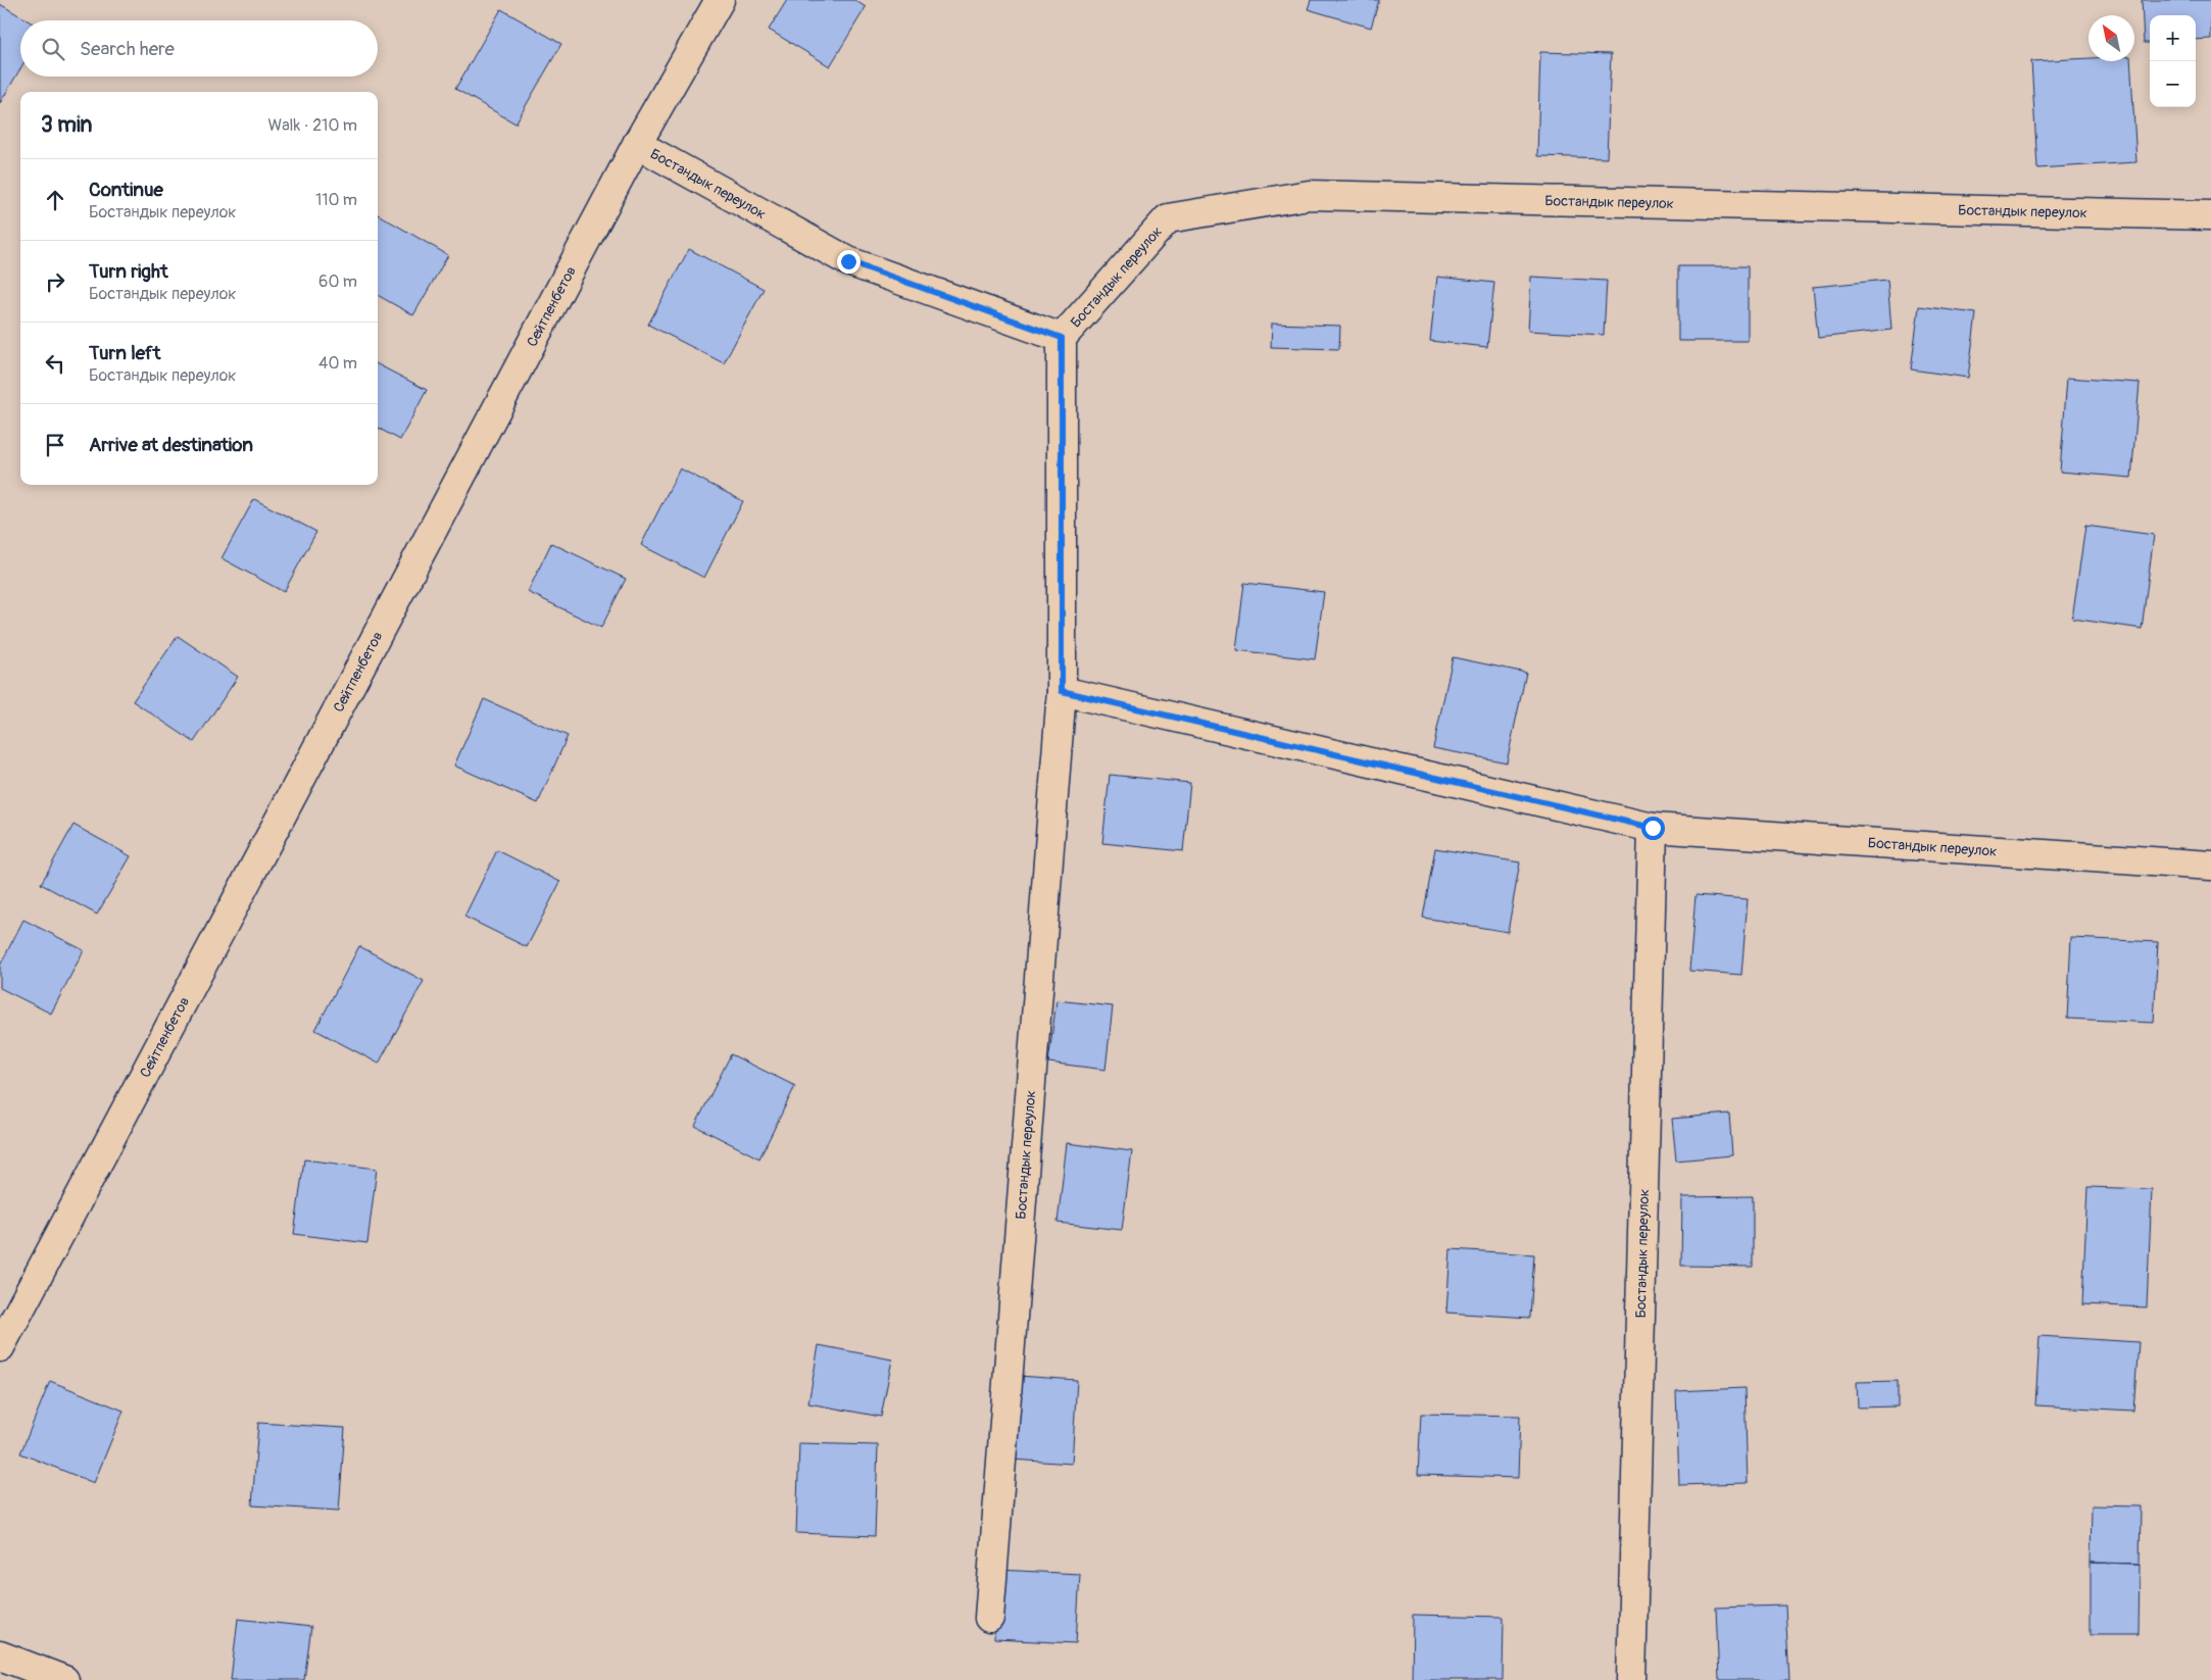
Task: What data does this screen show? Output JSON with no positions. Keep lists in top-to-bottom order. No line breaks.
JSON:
{"streets":{"street":["Бостандык переулок","Сейтпенбетов"]},"crossings":[["Бостандык переулок","Сейтпенбетов"]],"north":"top left","page":{"map_buttons":["+","−"],"search":"Search here","heading":["3 min","Walk · 210 m"],"list":[["Continue","Бостандык переулок","110 m"],["Turn right","Бостандык переулок","60 m"],["Turn left","Бостандык переулок","40 m"],"Arrive at destination"]}}
